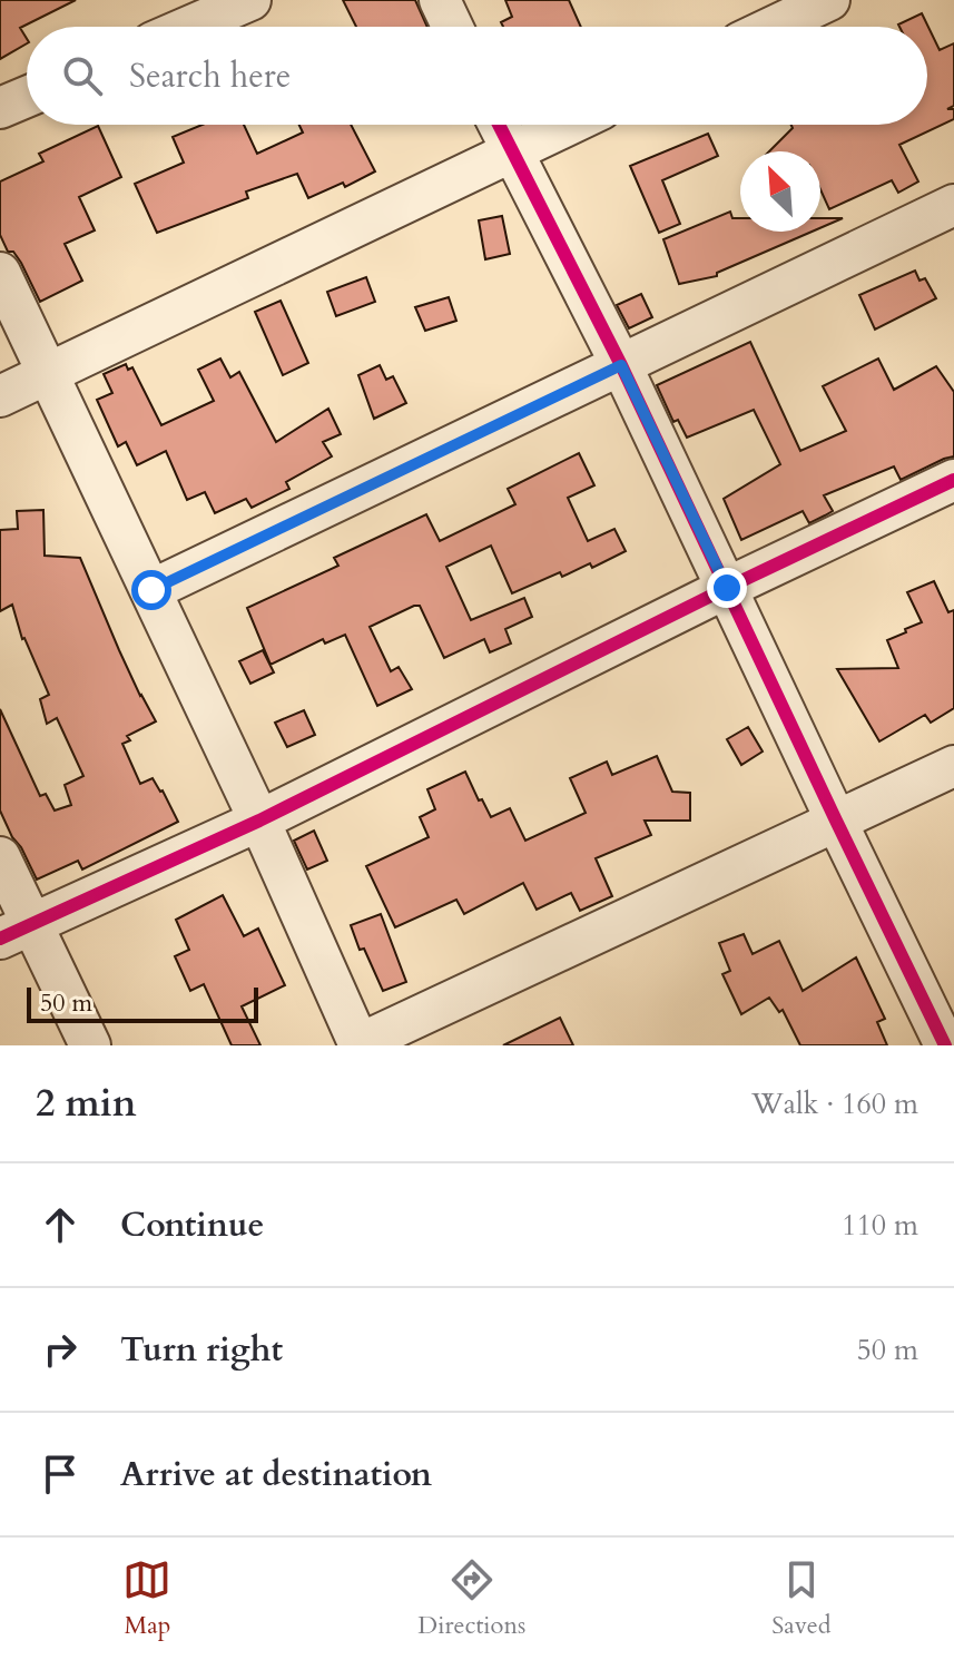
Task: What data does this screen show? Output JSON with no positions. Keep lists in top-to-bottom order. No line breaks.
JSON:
{"scale_bar":"50 m","north":"top left","page":{"search":"Search here","scale":"50 m","heading":["2 min","Walk · 160 m"],"list":[["Continue","110 m"],["Turn right","50 m"],"Arrive at destination"],"nav":["Map","Directions","Saved"]}}
